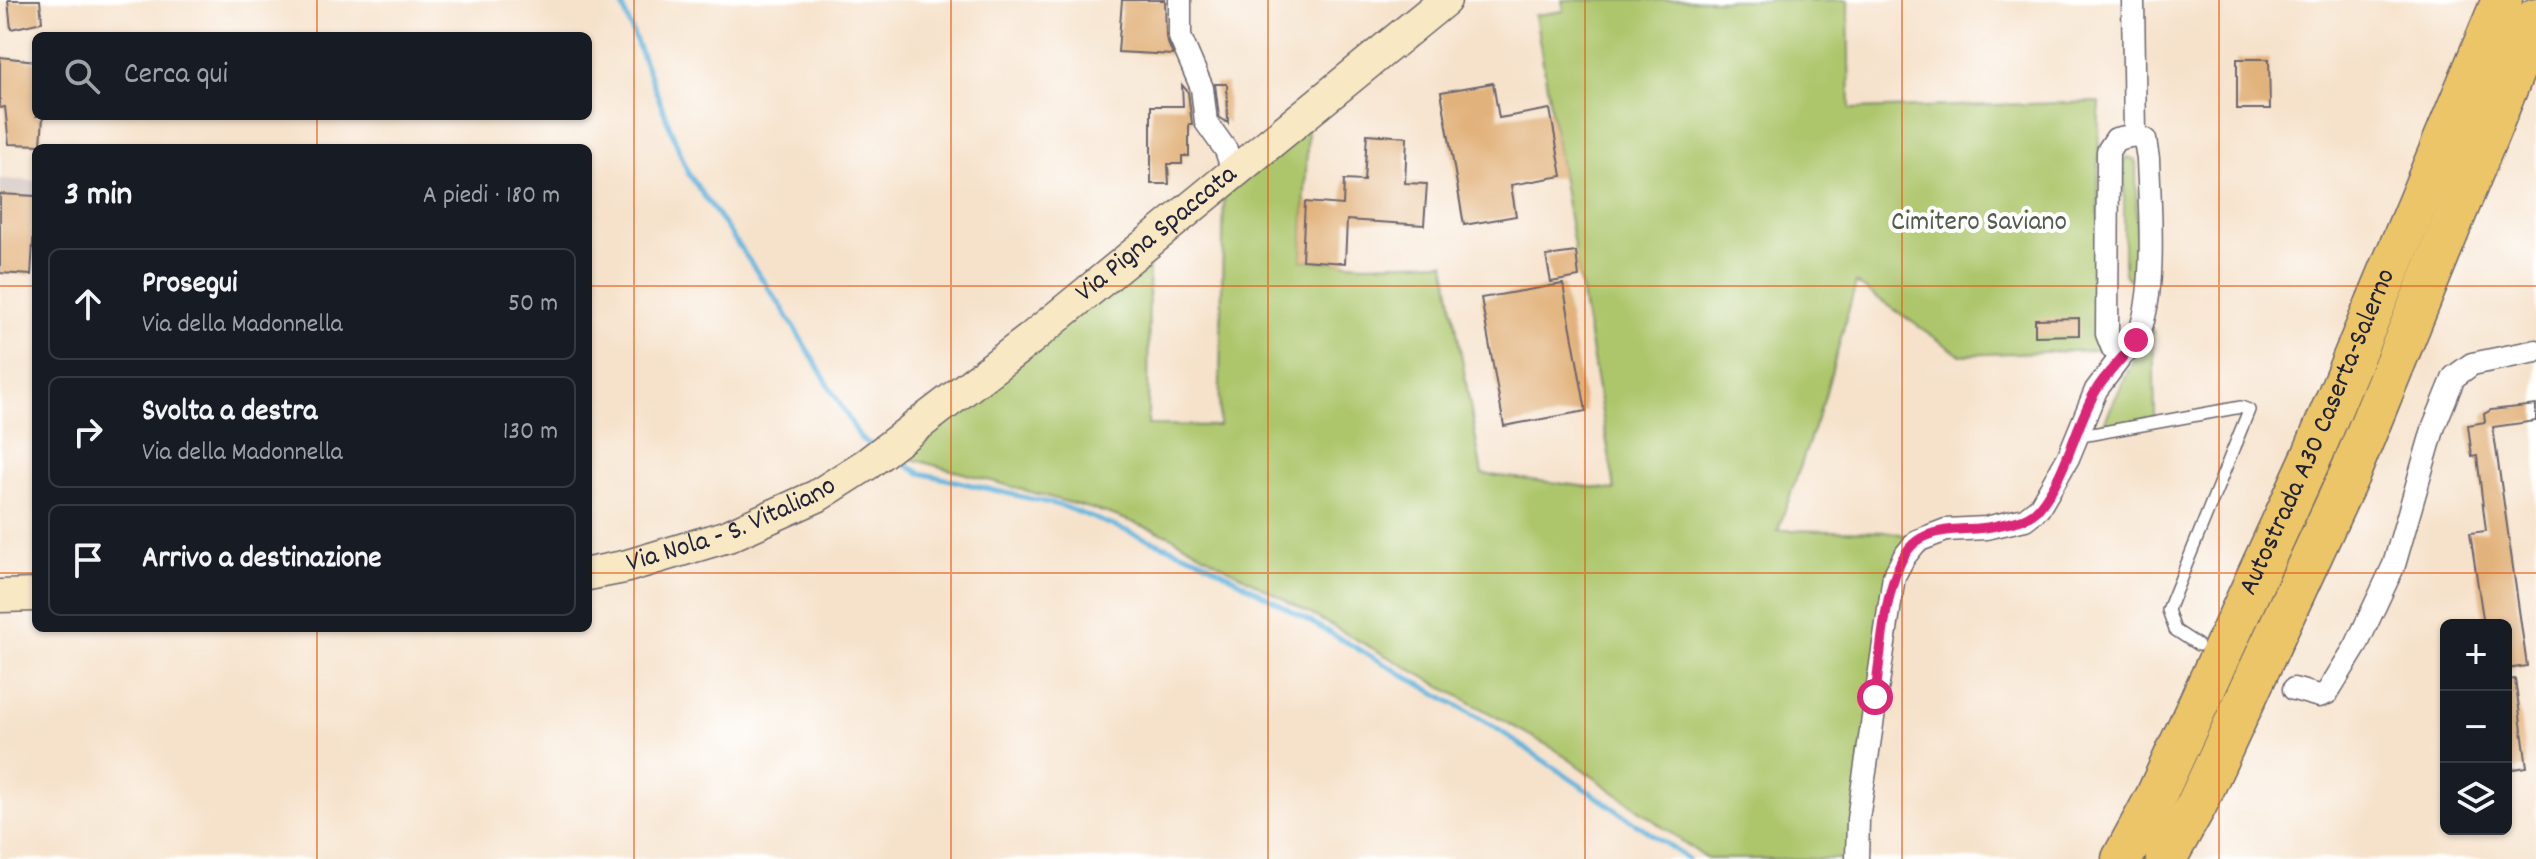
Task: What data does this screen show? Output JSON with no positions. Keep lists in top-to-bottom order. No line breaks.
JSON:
{"streets":{"highway":["Autostrada A30 Caserta-Salerno"],"main road":["Via Pigna Spaccata","Via Nola - S. Vitaliano"]},"crossings":[["Via Pigna Spaccata","Via Nola - S. Vitaliano"]],"parks":["Cimitero Saviano"],"page":{"search":"Cerca qui","heading":["3 min","A piedi · 180 m"],"list":[["Prosegui","Via della Madonnella","50 m"],["Svolta a destra","Via della Madonnella","130 m"],"Arrivo a destinazione"],"map_buttons":["+","−"]}}
